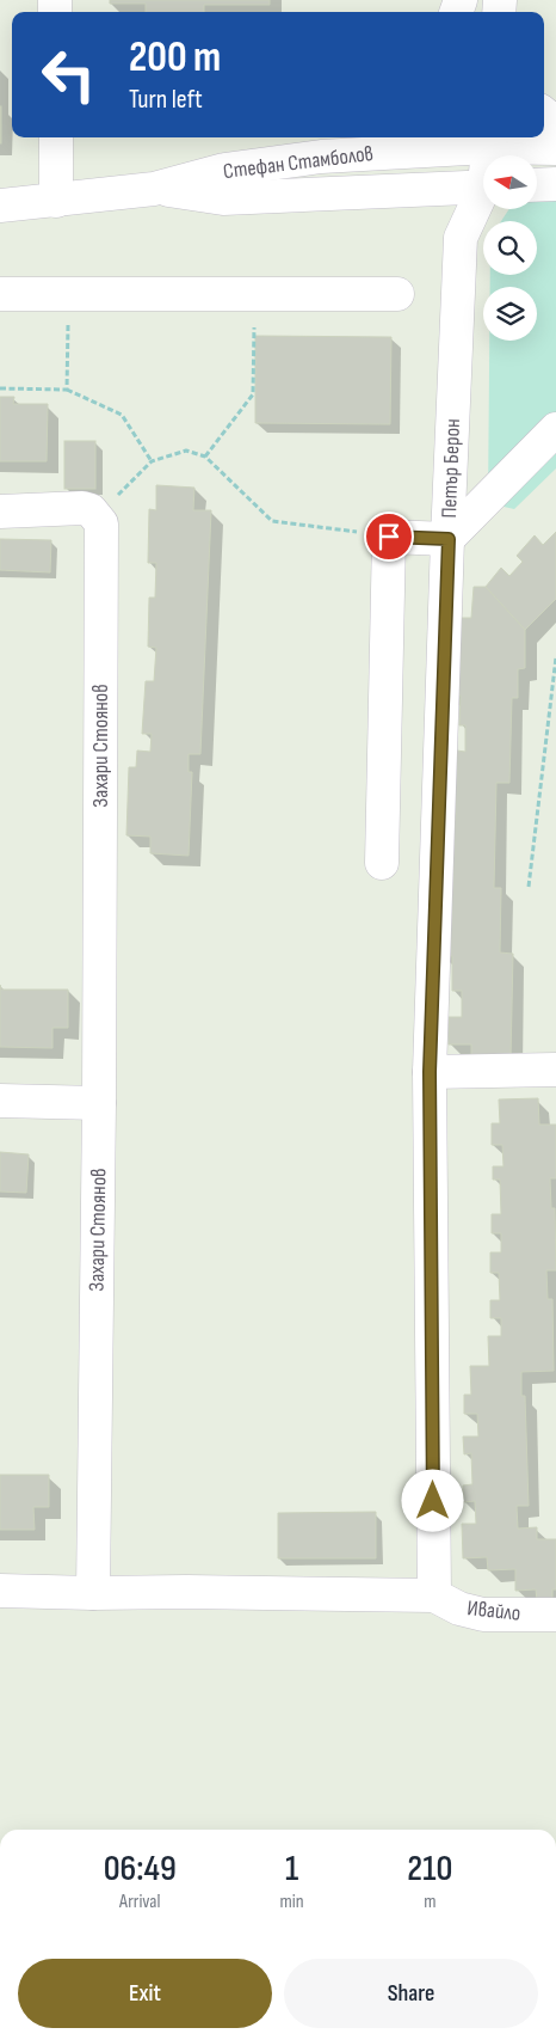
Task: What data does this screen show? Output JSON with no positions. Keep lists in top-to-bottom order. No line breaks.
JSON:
{"streets":{"street":["Стефан Стамболов","Петър Берон","Захари Стоянов","Ивайло"]},"crossings":[["Стефан Стамболов","Петър Берон"],["Петър Берон","Ивайло"]],"north":"left","page":{"turn":["200 m","Turn left"],"eta":["06:49","Arrival","1","min","210","m"],"buttons":["Exit","Share"]}}
